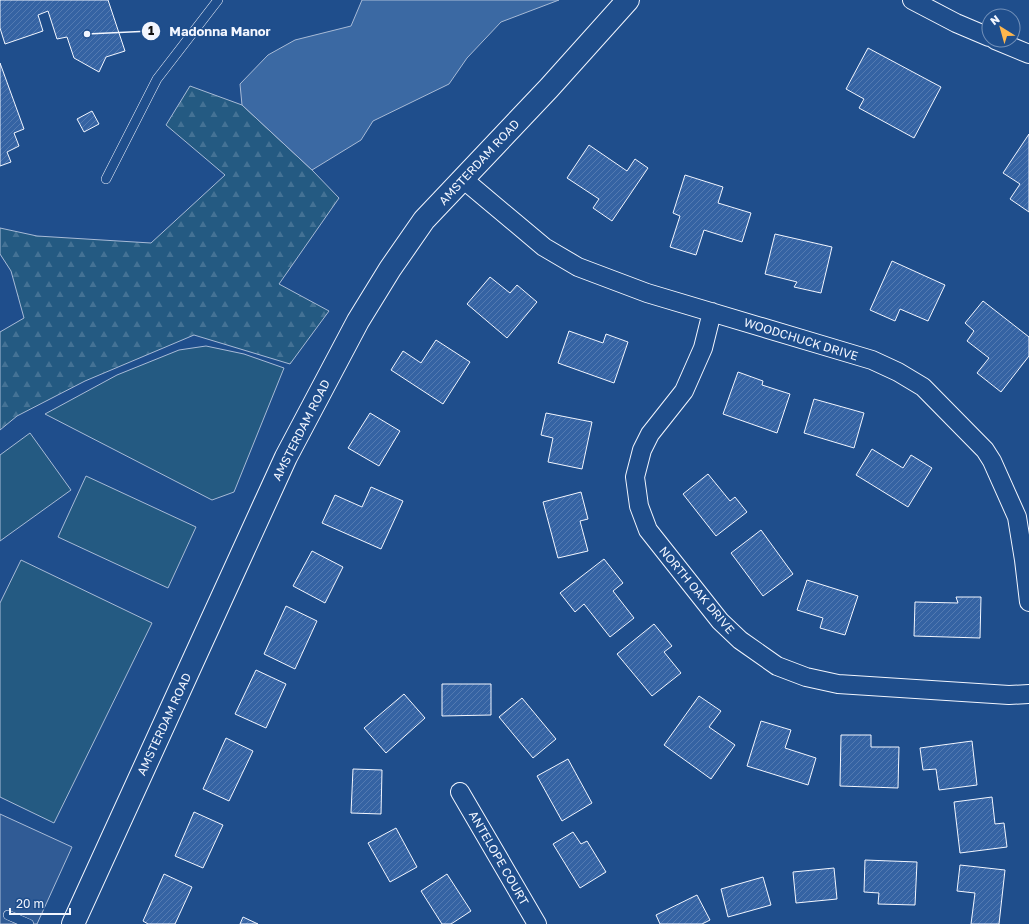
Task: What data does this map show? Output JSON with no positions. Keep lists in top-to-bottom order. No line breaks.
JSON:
{"streets":{"street":["AMSTERDAM ROAD","WOODCHUCK DRIVE","NORTH OAK DRIVE","ANTELOPE COURT"]},"crossings":[["AMSTERDAM ROAD","WOODCHUCK DRIVE"],["WOODCHUCK DRIVE","NORTH OAK DRIVE"]],"places":["Madonna Manor"],"scale_bar":"20 m","north":"top left"}
